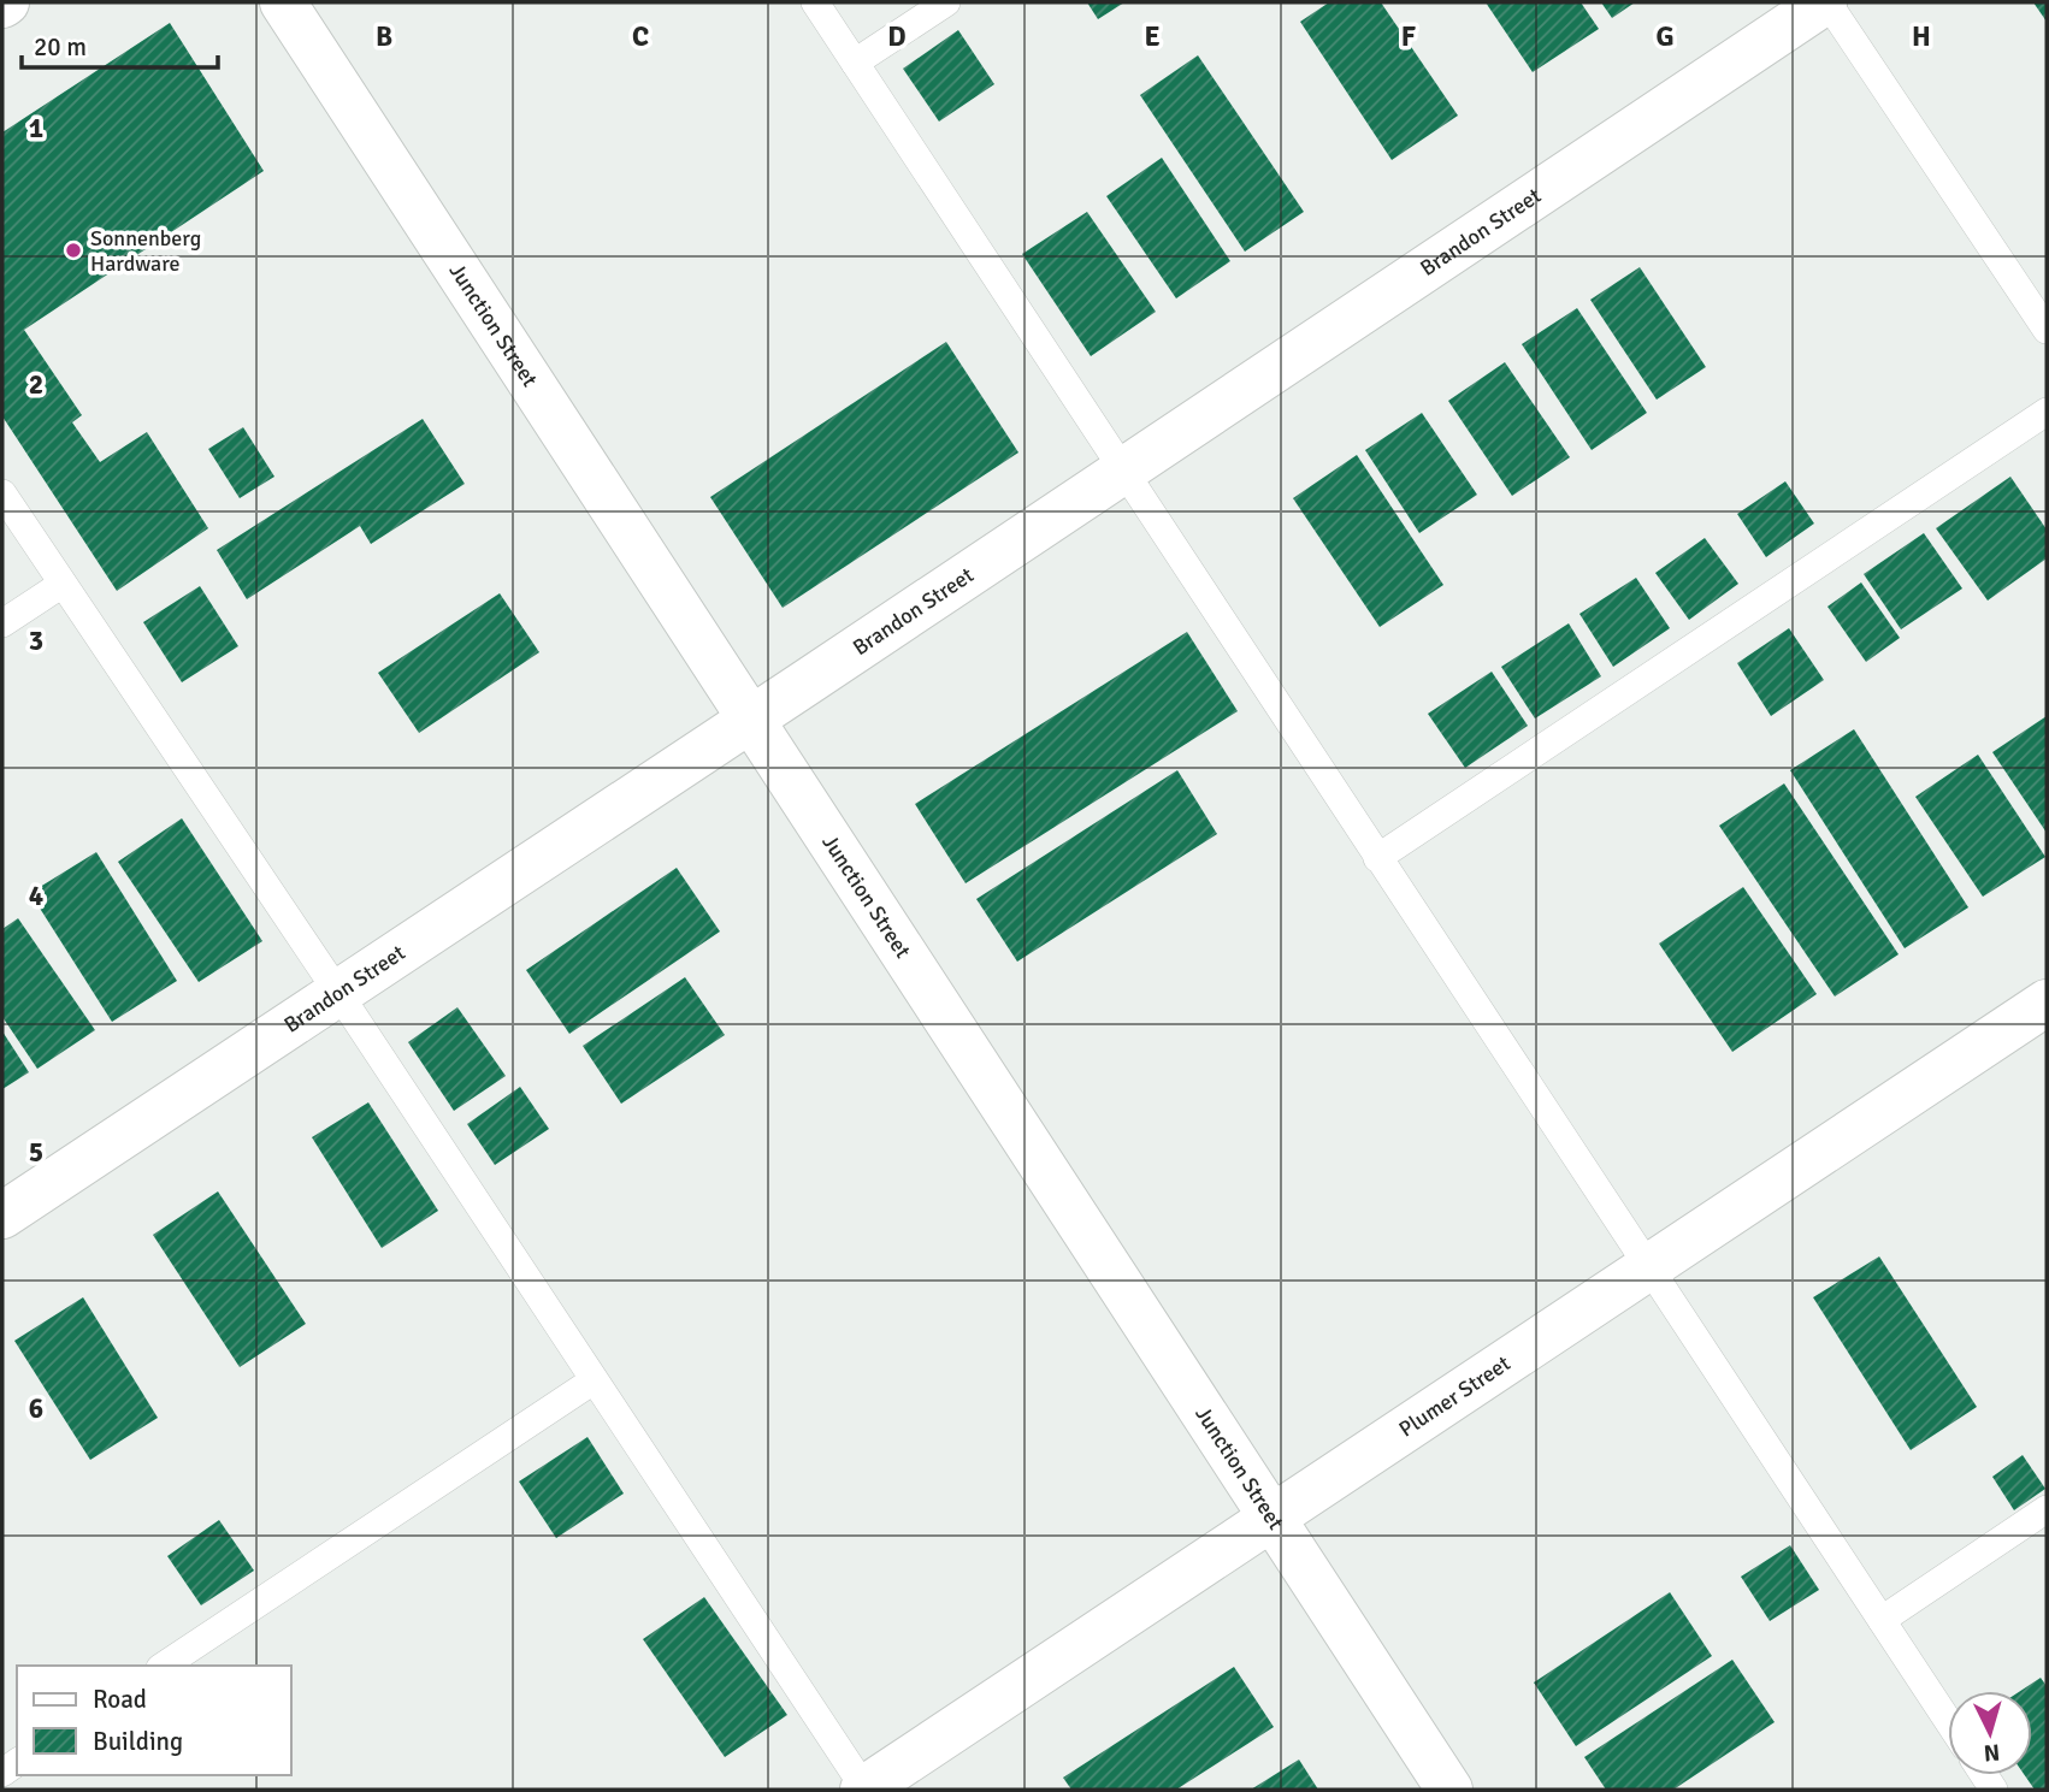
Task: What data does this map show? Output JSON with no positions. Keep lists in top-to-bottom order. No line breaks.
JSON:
{"streets":{"street":["Brandon Street","Junction Street","Plumer Street"]},"crossings":[["Brandon Street","Junction Street"],["Junction Street","Plumer Street"]],"places":["Sonnenberg Hardware"],"legend":["Road","Building"],"scale_bar":"20 m","north":"bottom","grid":{"columns":["B","C","D","E","F","G","H"],"rows":["1","2","3","4","5","6"]}}
